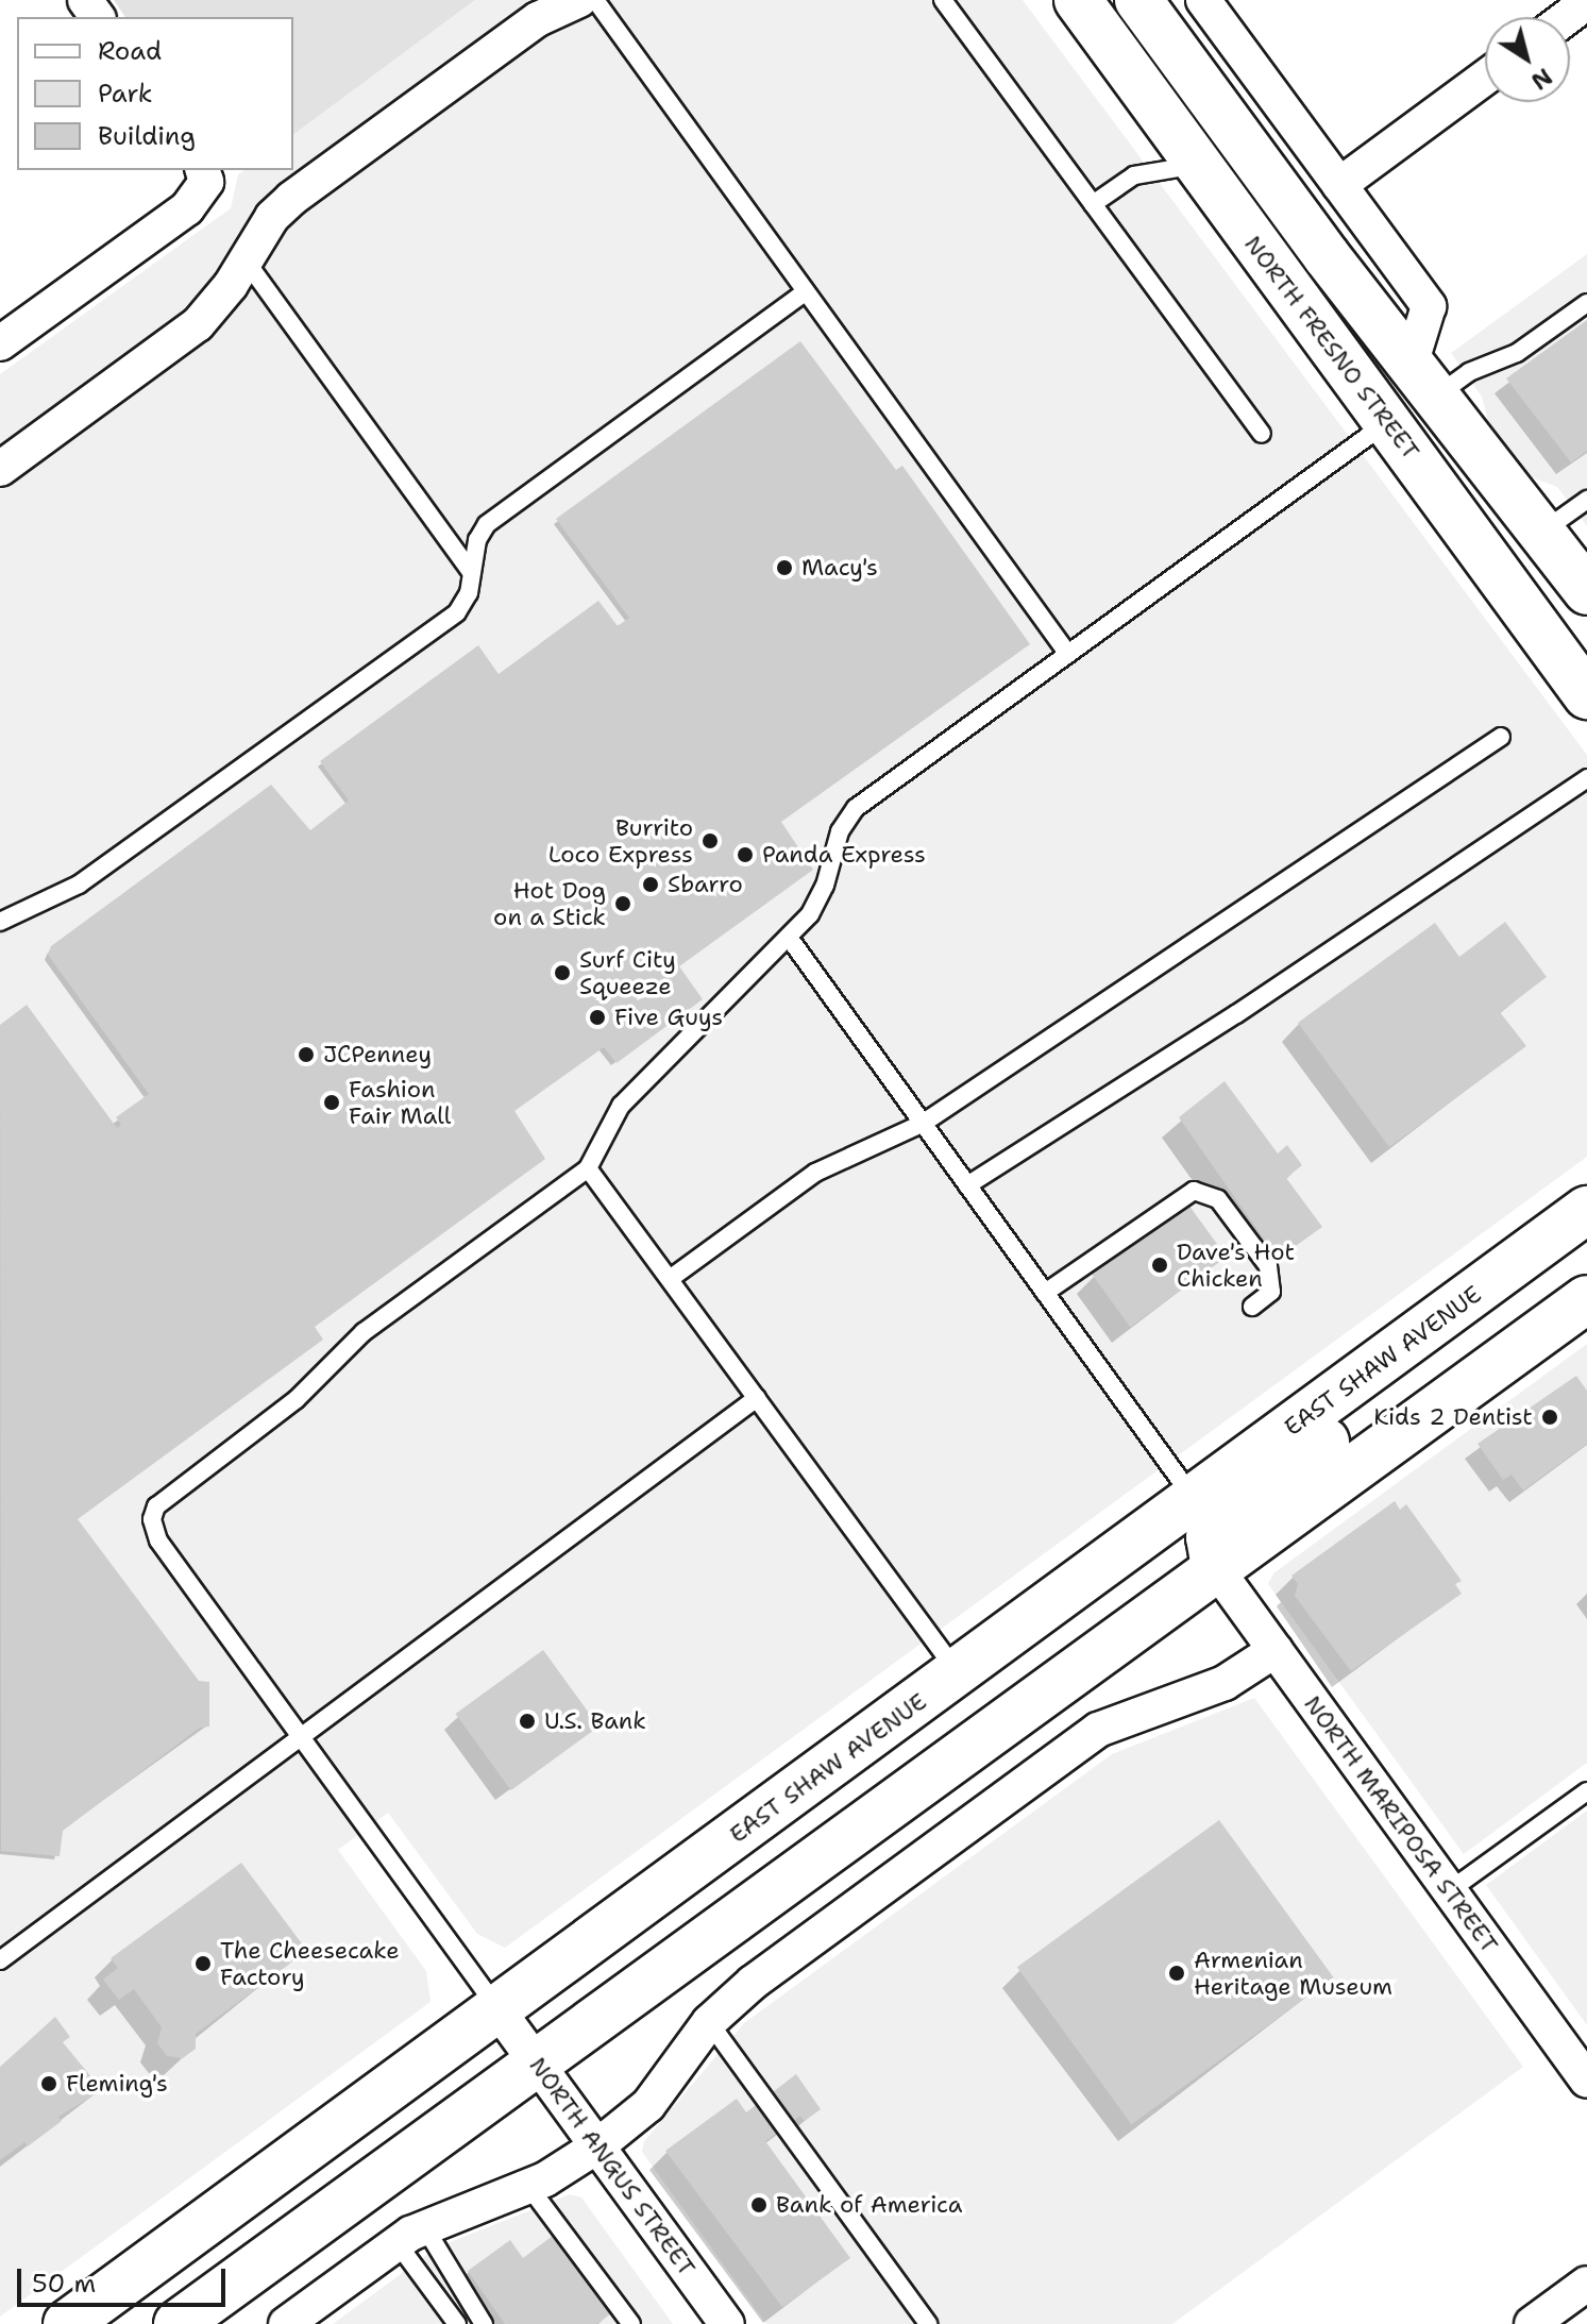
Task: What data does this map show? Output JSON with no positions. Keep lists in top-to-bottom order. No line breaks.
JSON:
{"streets":{"main road":["NORTH FRESNO STREET","EAST SHAW AVENUE"],"street":["NORTH MARIPOSA STREET","NORTH ANGUS STREET"]},"crossings":[["EAST SHAW AVENUE","NORTH ANGUS STREET"]],"places":["Macy's","Burrito Loco Express","Panda Express","Sbarro","Hot Dog on a Stick","Surf City Squeeze","Five Guys","JCPenney","Fashion Fair Mall","Dave's Hot Chicken","Kids 2 Dentist","U.S. Bank","The Cheesecake Factory","Armenian Heritage Museum","Fleming's","Bank of America"],"legend":["Road","Park","Building"],"scale_bar":"50 m","north":"bottom right"}
